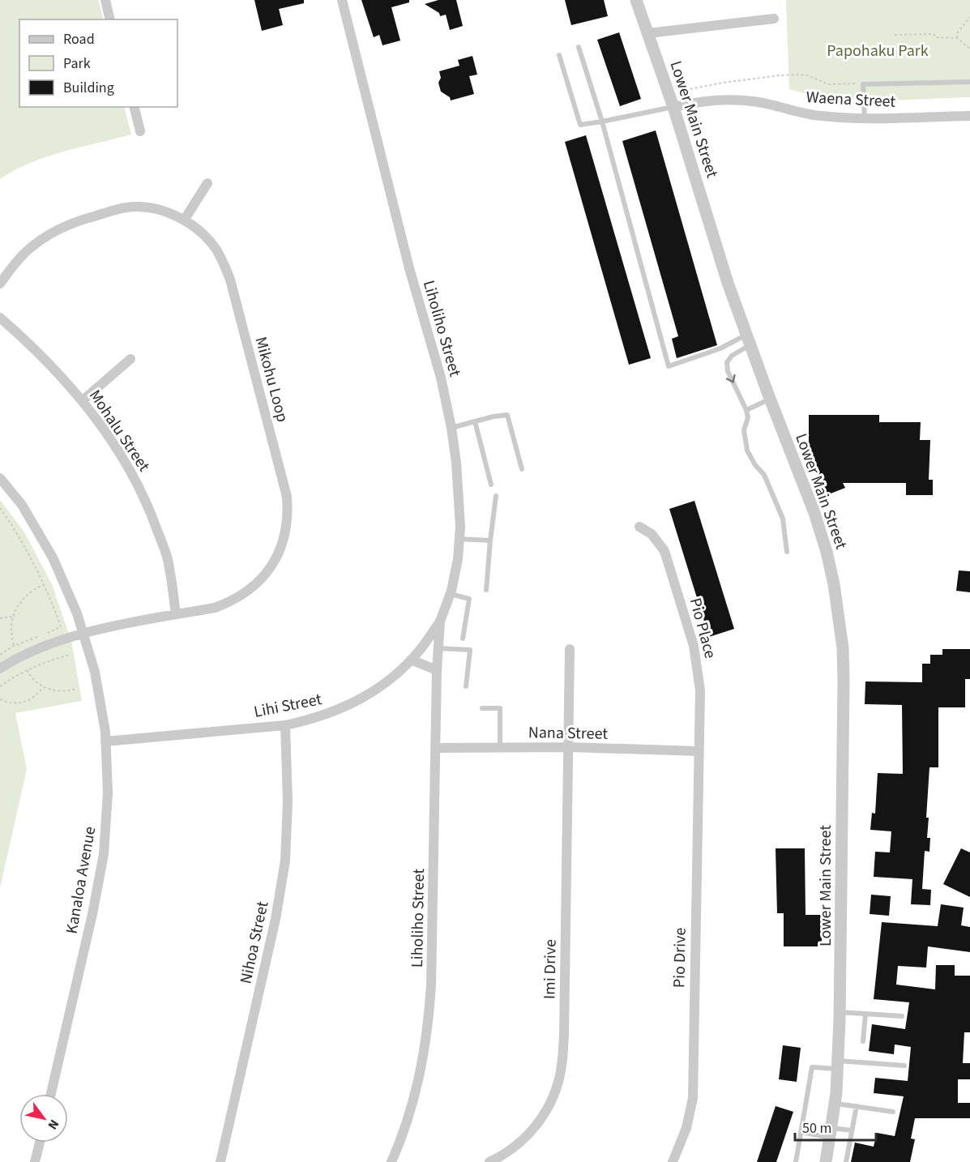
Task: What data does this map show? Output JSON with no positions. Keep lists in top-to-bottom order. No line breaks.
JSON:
{"streets":{"street":["Waena Street","Lower Main Street","Liholiho Street","Mikohu Loop","Mohalu Street","Pio Place","Lihi Street","Nana Street","Kanaloa Avenue","Nihoa Street","Pio Drive","Imi Drive"]},"crossings":[["Waena Street","Lower Main Street"],["Liholiho Street","Lihi Street"],["Liholiho Street","Nana Street"],["Mikohu Loop","Mohalu Street"],["Mikohu Loop","Kanaloa Avenue"],["Pio Place","Nana Street"],["Pio Place","Pio Drive"],["Lihi Street","Kanaloa Avenue"],["Lihi Street","Nihoa Street"],["Nana Street","Pio Drive"],["Nana Street","Imi Drive"]],"parks":["Papohaku Park"],"legend":["Road","Park","Building"],"scale_bar":"50 m","north":"bottom right"}
